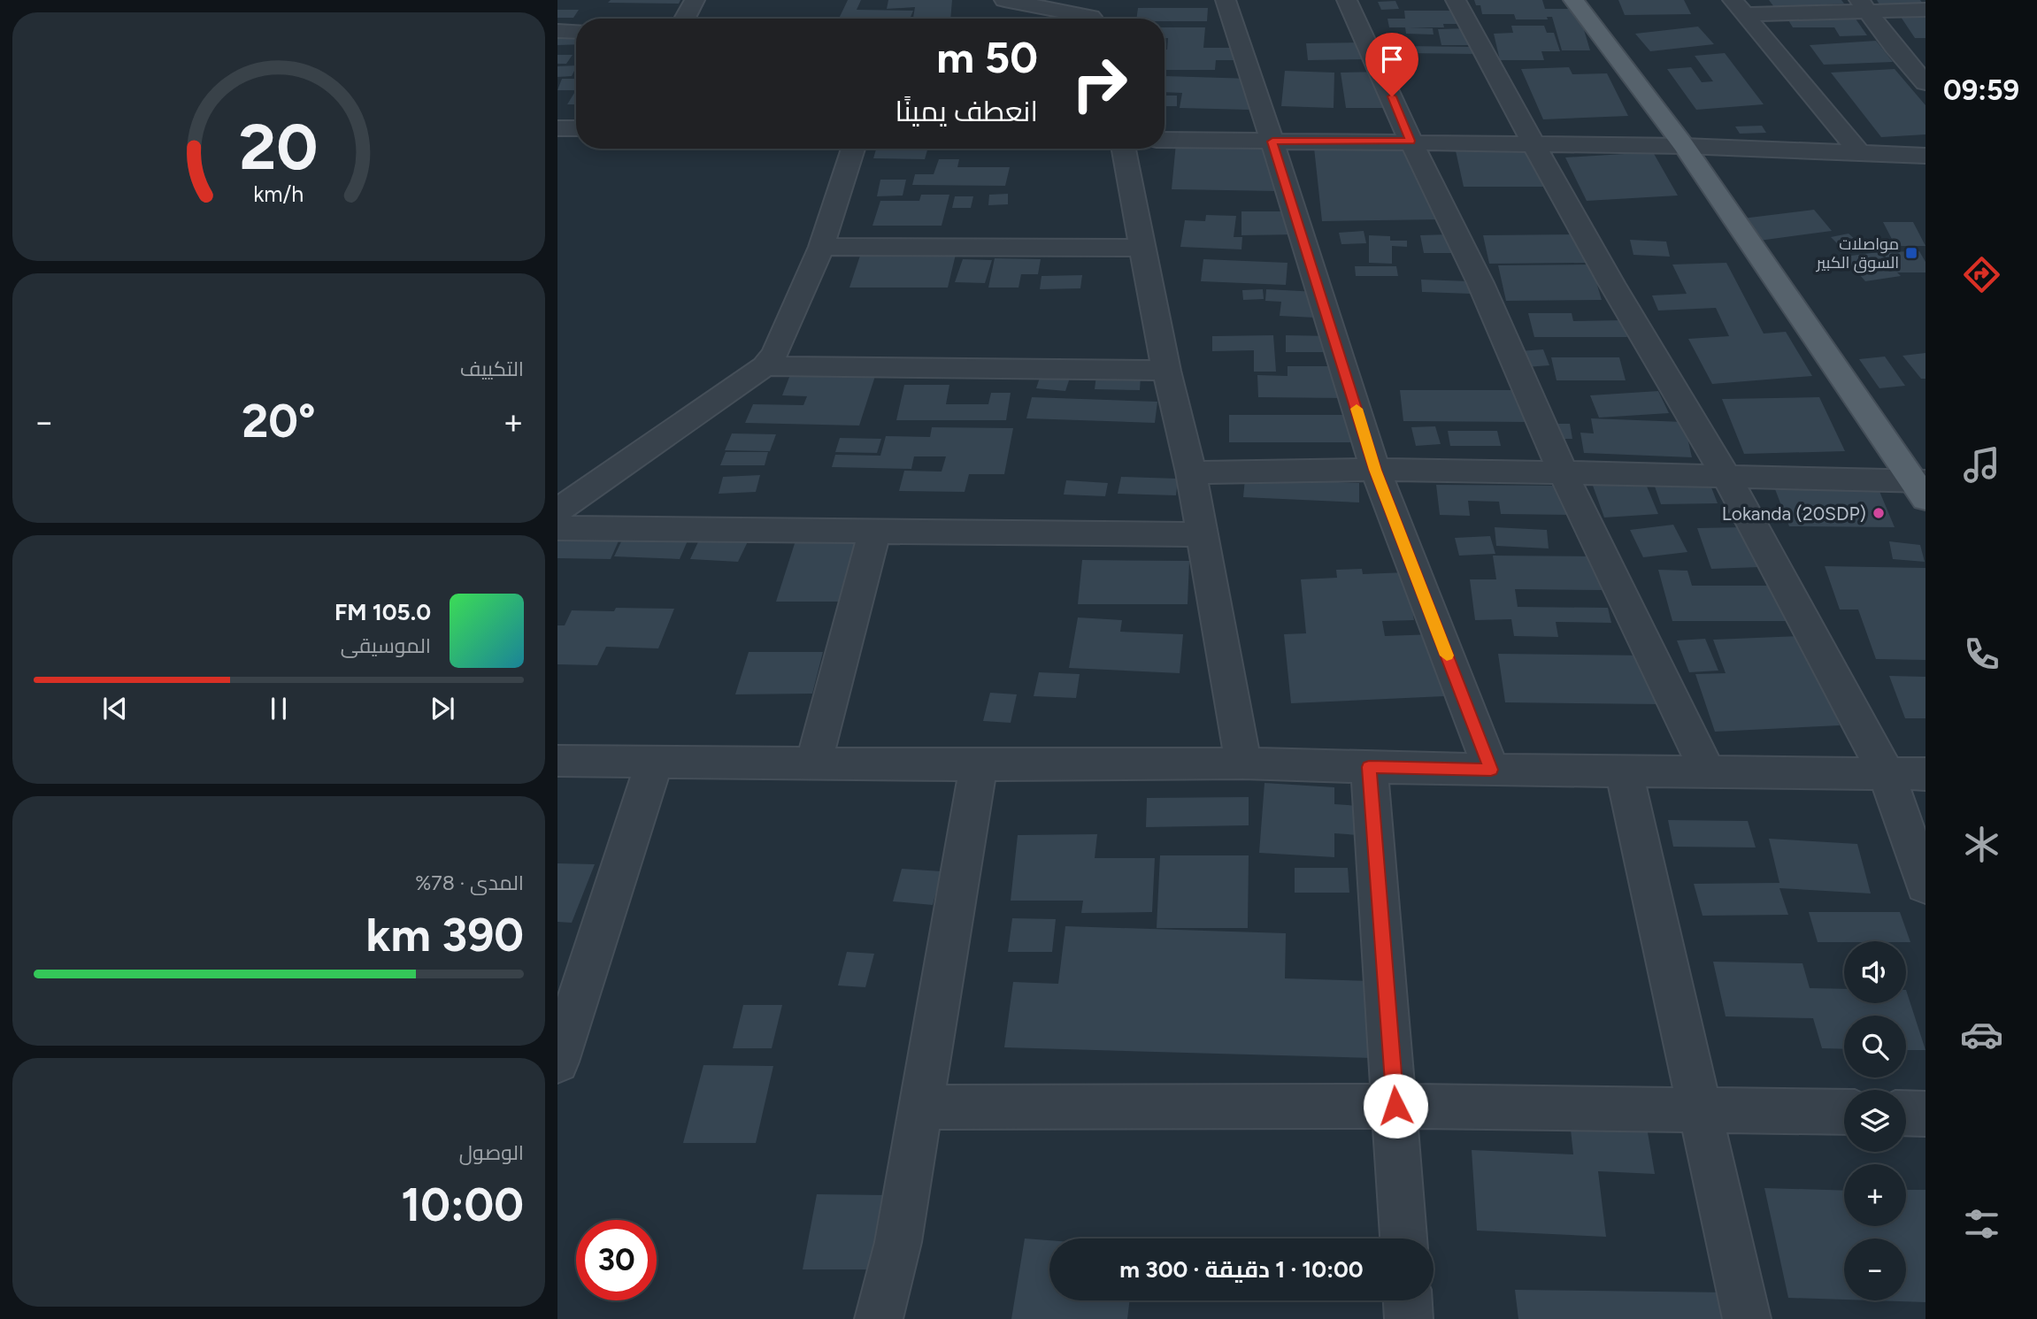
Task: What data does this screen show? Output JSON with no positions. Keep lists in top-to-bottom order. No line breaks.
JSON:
{"places":{"transit":["مواصلات السوق الكبير"],"other":["Lokanda (20SDP)"]},"page":{"tabs":"09:59","turn":["50 m","انعطف يمينًا"],"tile":["التكييف",["المدى · 78%","390 km"],["الوصول","10:00"]],"heat":["−","20°","+"],"song":["105.0 FM","الموسيقى"],"map_buttons":["+","−"],"limit":"30","trip":"10:00 · 1 دقيقة · 300 m","gauge":["20","km/h"]}}
